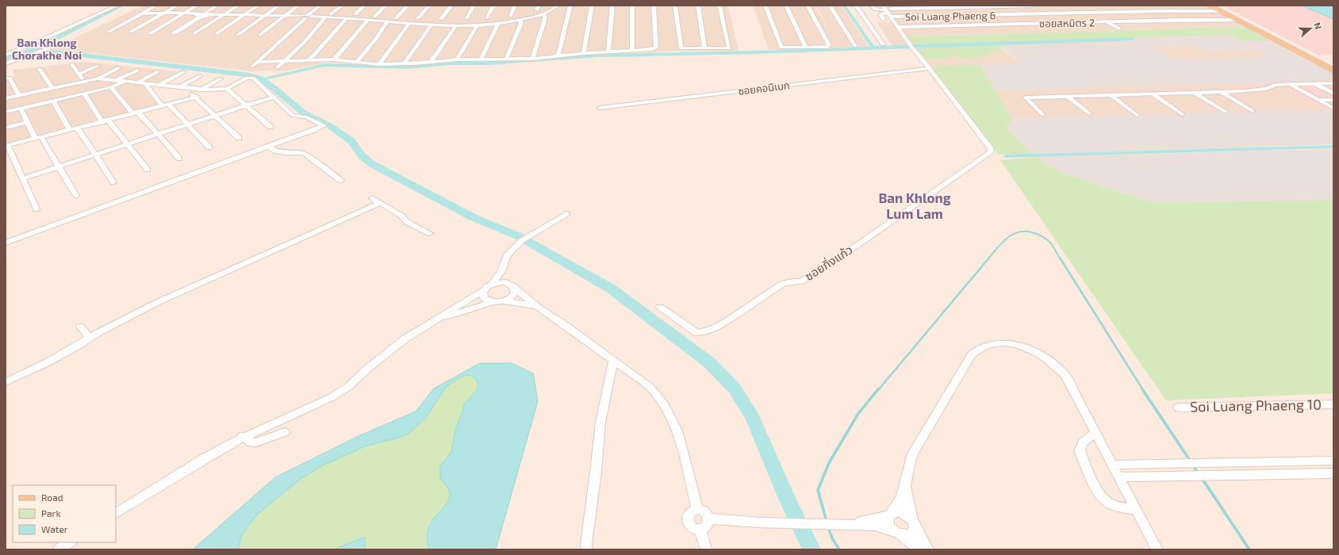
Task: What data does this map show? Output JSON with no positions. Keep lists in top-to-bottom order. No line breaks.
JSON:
{"streets":{"street":["Soi Luang Phaeng 6","ซอยสหมิตร 2","ซอยคอนิเมก","ซอยกิ่งแก้ว","Soi Luang Phaeng 10"]},"crossings":[["ซอยคอนิเมก","ซอยกิ่งแก้ว"]],"districts":["Ban Khlong Chorakhe Noi","Ban Khlong Lum Lam"],"legend":["Road","Park","Water"],"north":"right"}
